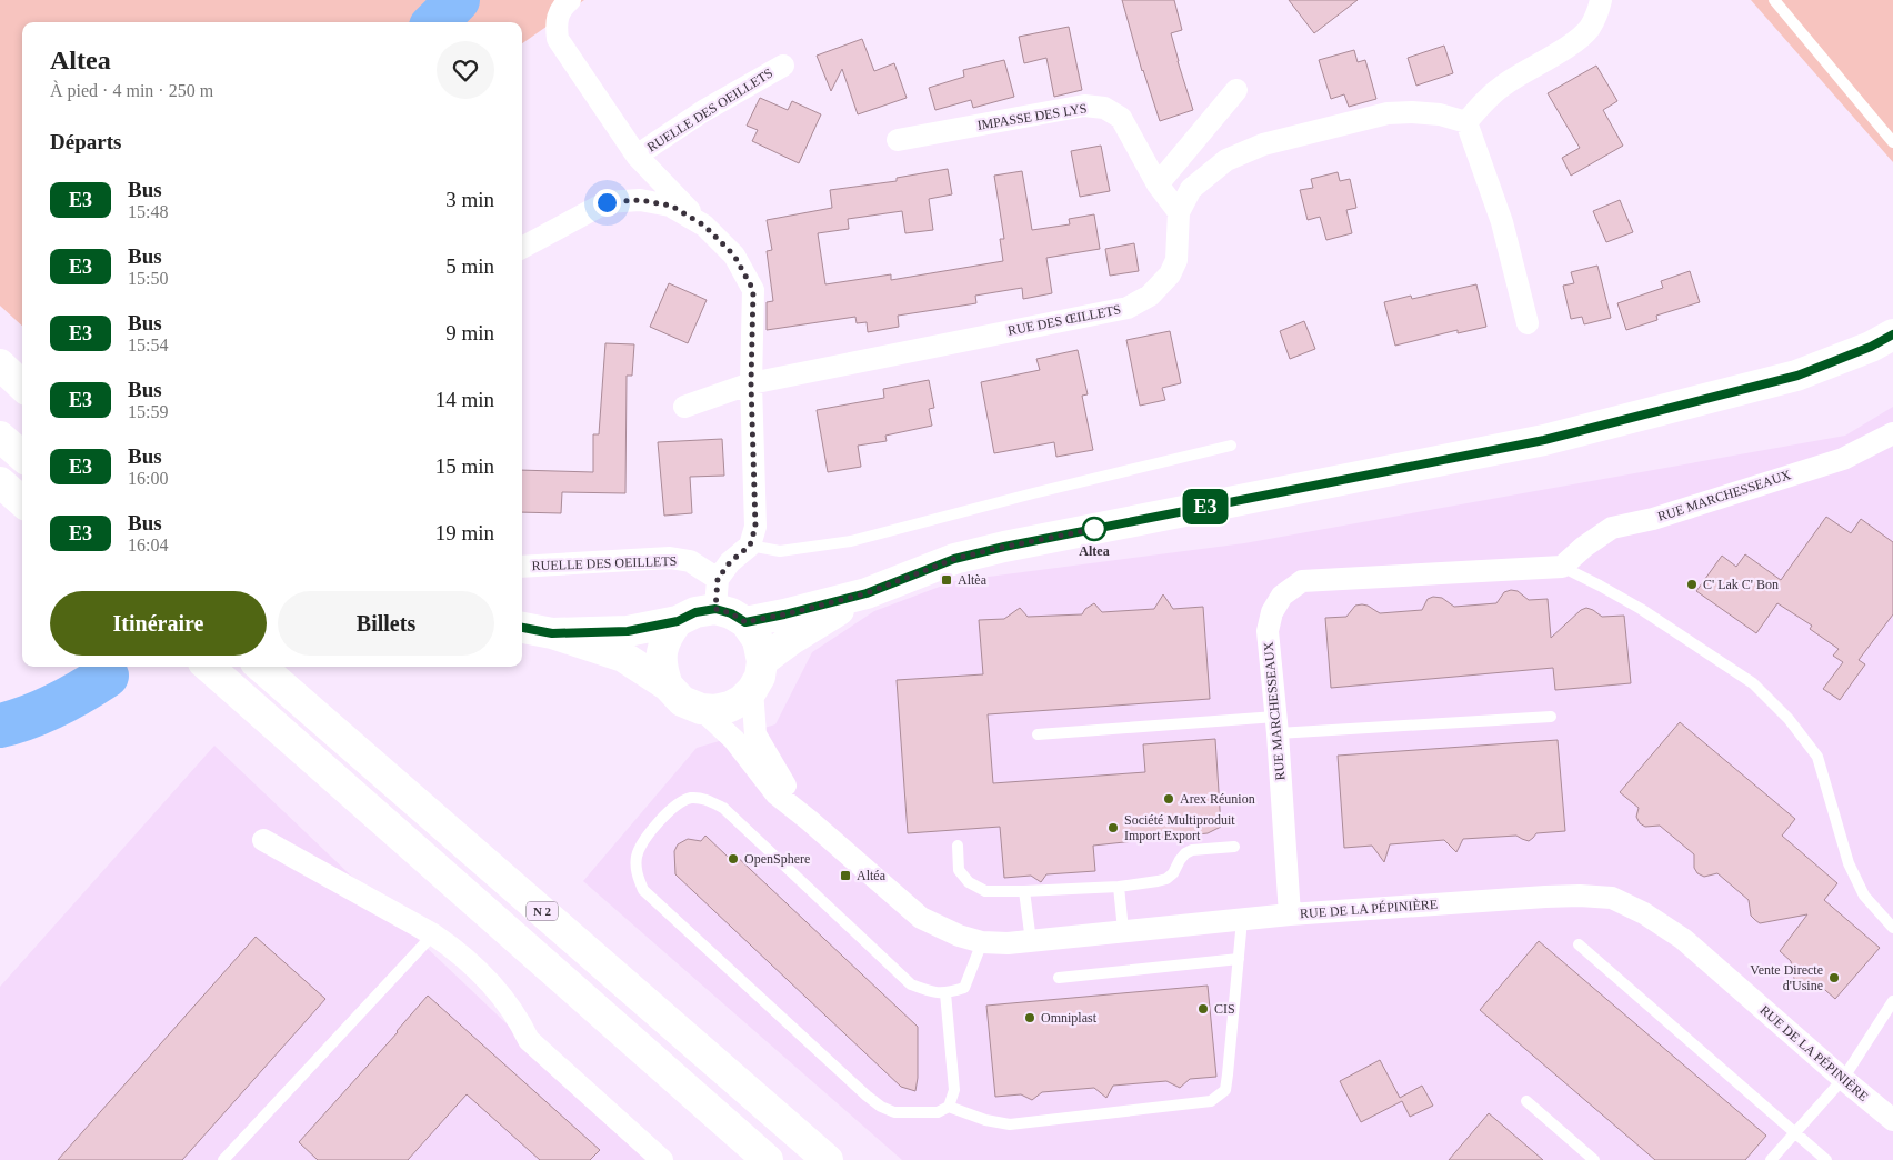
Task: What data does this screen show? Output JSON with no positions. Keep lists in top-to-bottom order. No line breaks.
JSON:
{"streets":{"main road":["N 2"],"street":["RUELLE DES OEILLETS","IMPASSE DES LYS","RUE DES ŒILLETS","RUE MARCHESSEAUX","RUE DE LA PÉPINIÈRE"]},"crossings":[["RUELLE DES OEILLETS","RUE DES ŒILLETS"],["IMPASSE DES LYS","RUE DES ŒILLETS"],["RUE MARCHESSEAUX","RUE DE LA PÉPINIÈRE"]],"places":{"other":["Altea","C' Lak C' Bon","Arex Réunion","Société Multiproduit Import Export","OpenSphere","Vente Directe d'Usine","CIS","Omniplast"],"transit":["Altèa","Altéa"]},"lines":["bus line E3"],"page":{"on_map":"E3","heading":[["Altea","À pied · 4 min · 250 m"],"Départs"],"list":[{"mark":"E3","name":"Bus","note":"15:48","value":"3 min"},{"mark":"E3","name":"Bus","note":"15:50","value":"5 min"},{"mark":"E3","name":"Bus","note":"15:54","value":"9 min"},{"mark":"E3","name":"Bus","note":"15:59","value":"14 min"},{"mark":"E3","name":"Bus","note":"16:00","value":"15 min"},{"mark":"E3","name":"Bus","note":"16:04","value":"19 min"}],"buttons":["Itinéraire","Billets"]}}
